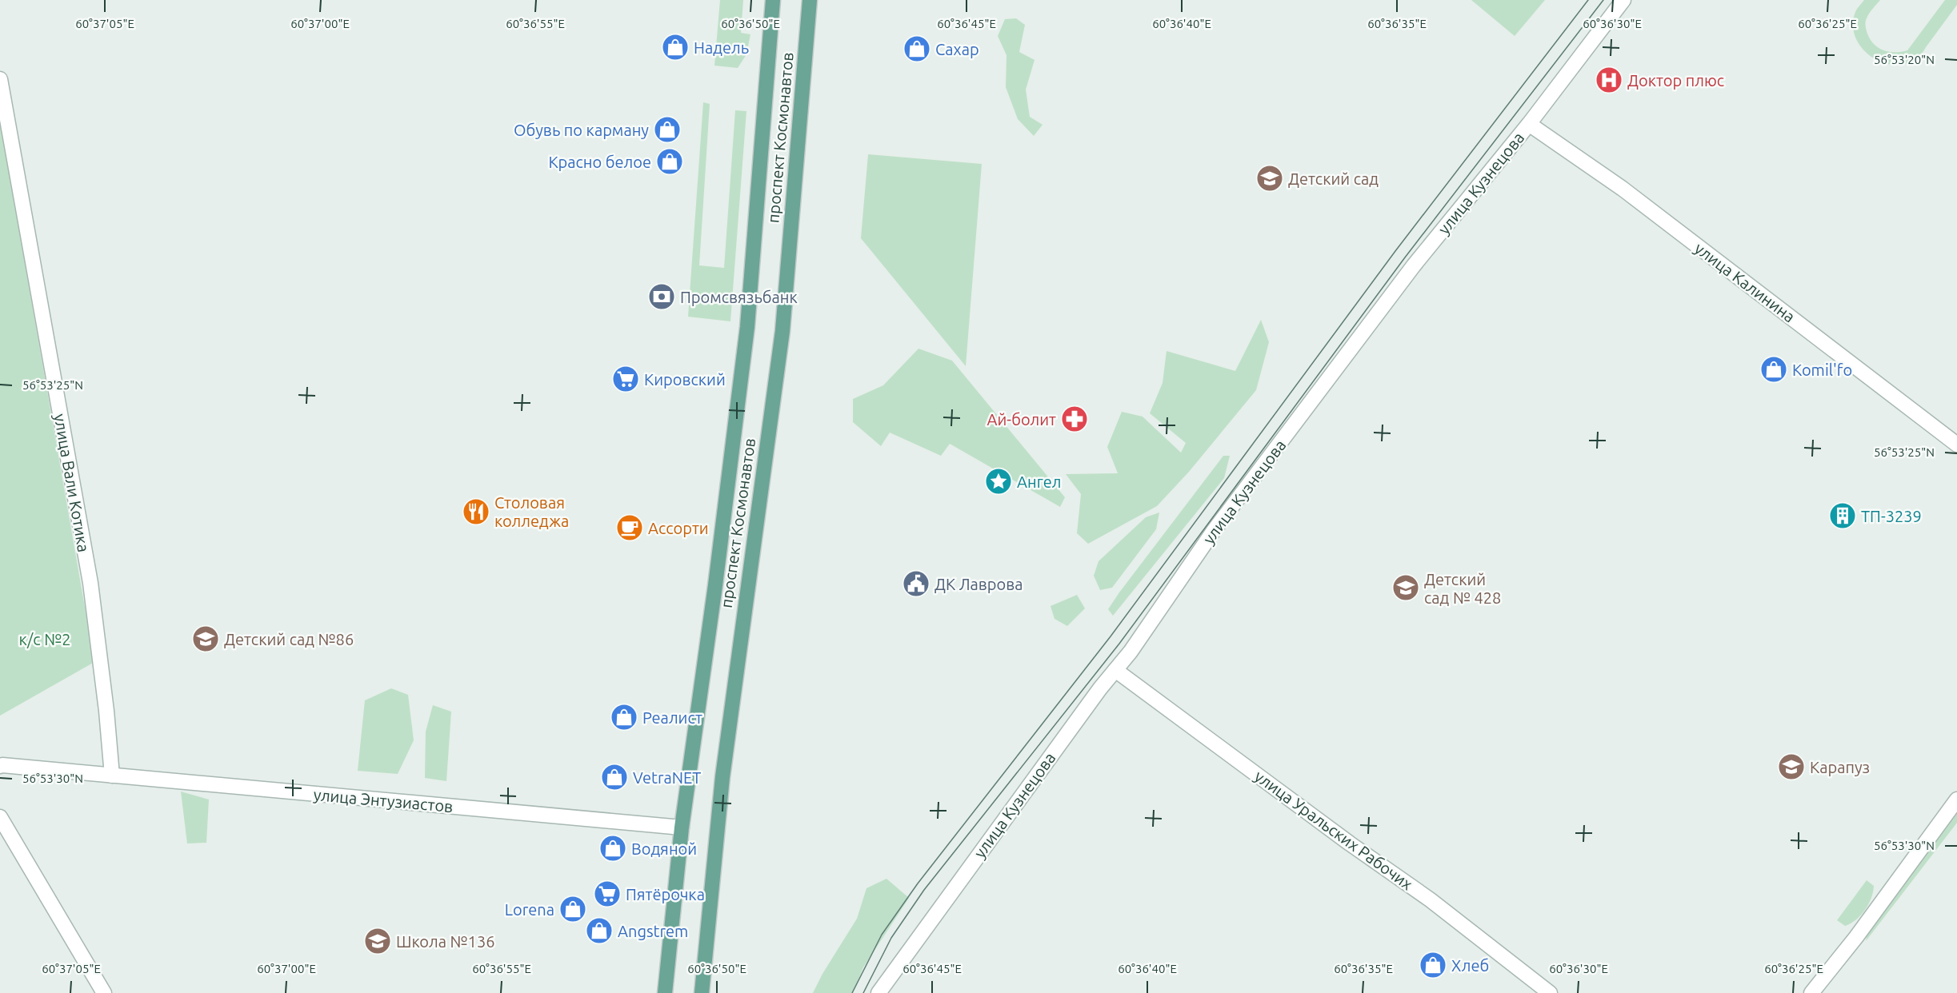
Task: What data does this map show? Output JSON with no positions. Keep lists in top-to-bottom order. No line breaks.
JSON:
{"streets":{"main road":["проспект Космонавтов"],"street":["улица Кузнецова","улица Калинина","улица Вали Котика","улица Энтузиастов","улица Уральских Рабочих"]},"crossings":[["проспект Космонавтов","улица Энтузиастов"],["улица Кузнецова","улица Калинина"],["улица Кузнецова","улица Уральских Рабочих"],["улица Вали Котика","улица Энтузиастов"]],"parks":["к/с №2"],"places":{"shop":["Надель","Сахар","Обувь по карману","Красно белое","Komil'fo","Реалист","VetraNET","Водяной","Lorena","Angstrem","Хлеб"],"hospital":["Доктор плюс"],"school or university":["Детский сад","Детский сад № 428","Детский сад №86","Карапуз","Школа №136"],"bank":["Промсвязьбанк"],"supermarket":["Кировский","Пятёрочка"],"pharmacy":["Ай-болит"],"place":["Ангел"],"restaurant":["Столовая колледжа"],"building":["ТП-3239"],"cafe":["Ассорти"],"public building":["ДК Лаврова"]},"coordinates":["60°37'05\"E","60°37'00\"E","60°36'55\"E","60°36'50\"E","60°36'45\"E","60°36'40\"E","60°36'35\"E","60°36'30\"E","60°36'25\"E","56°53'20\"N","56°53'25\"N","56°53'30\"N"]}
